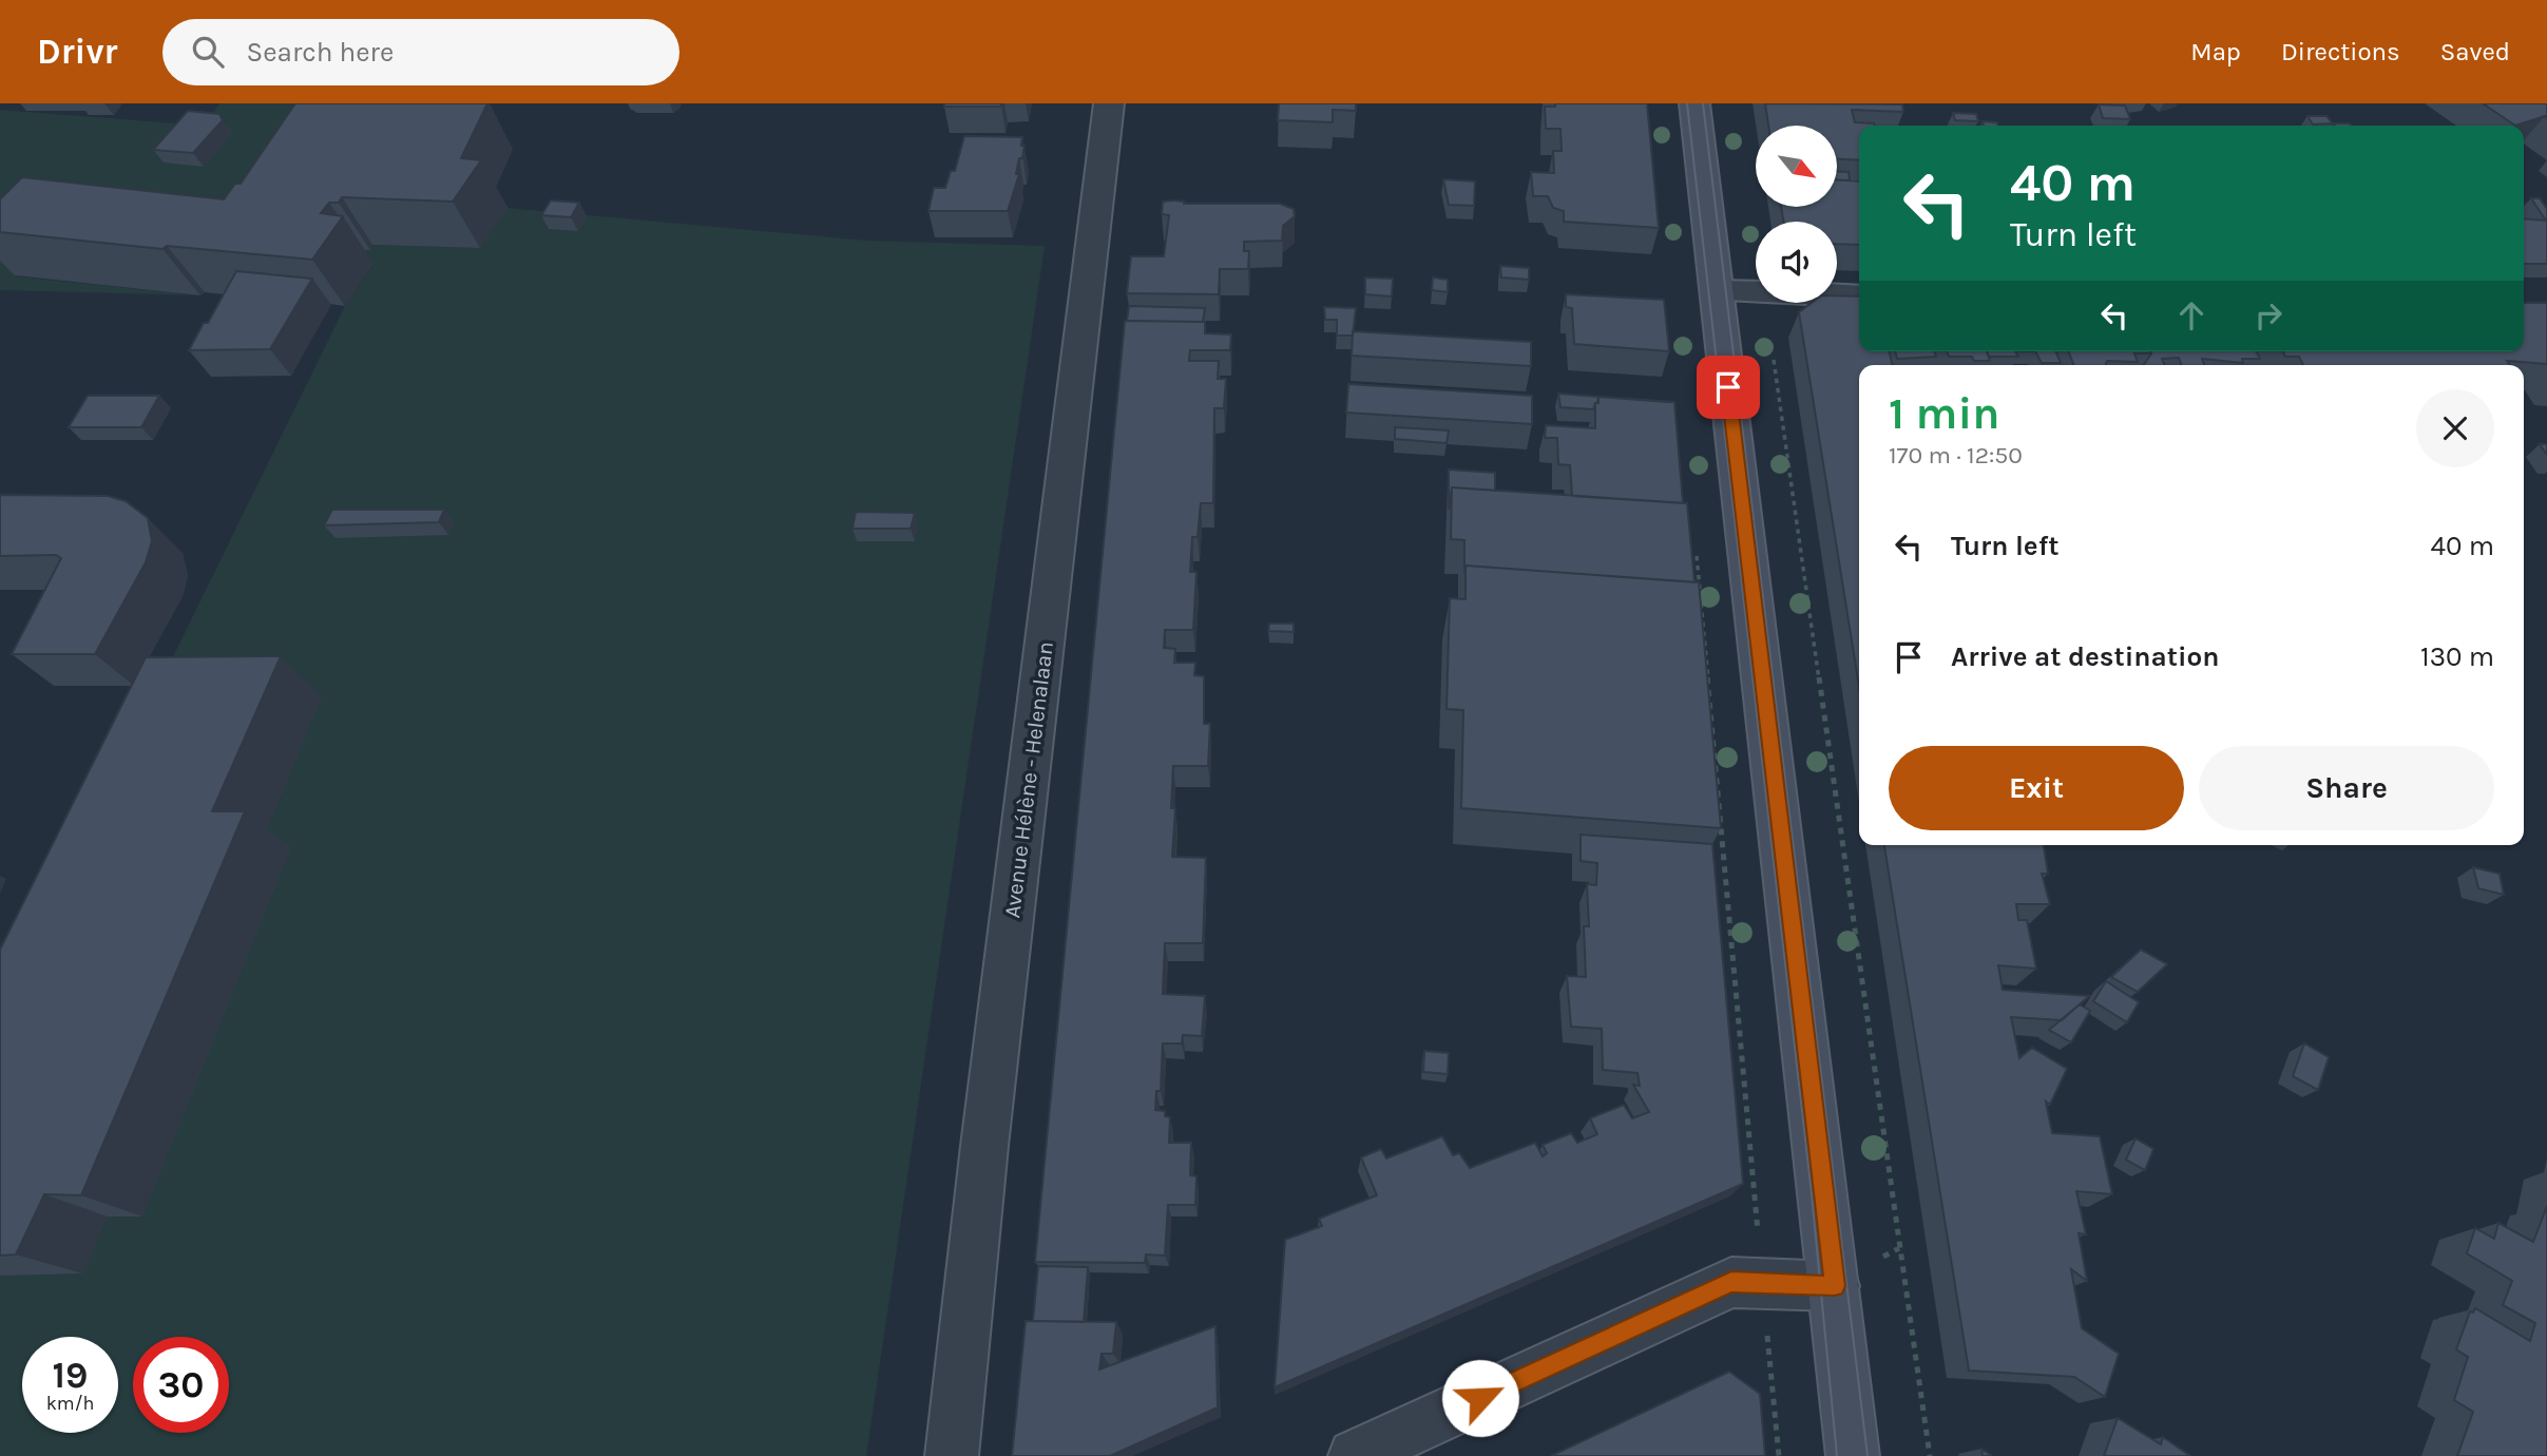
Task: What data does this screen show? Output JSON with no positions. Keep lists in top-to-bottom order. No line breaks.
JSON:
{"streets":{"street":["Avenue Hélène - Helenalaan"]},"north":"bottom right","page":{"header":"Drivr","search":"Search here","nav":["Map","Directions","Saved"],"turn":["40 m","Turn left"],"heading":["1 min","170 m · 12:50"],"list":[{"name":"Turn left","value":"40 m"},{"name":"Arrive at destination","value":"130 m"}],"buttons":["Exit","Share"],"speed":"19 km/h","limit":"30"}}
